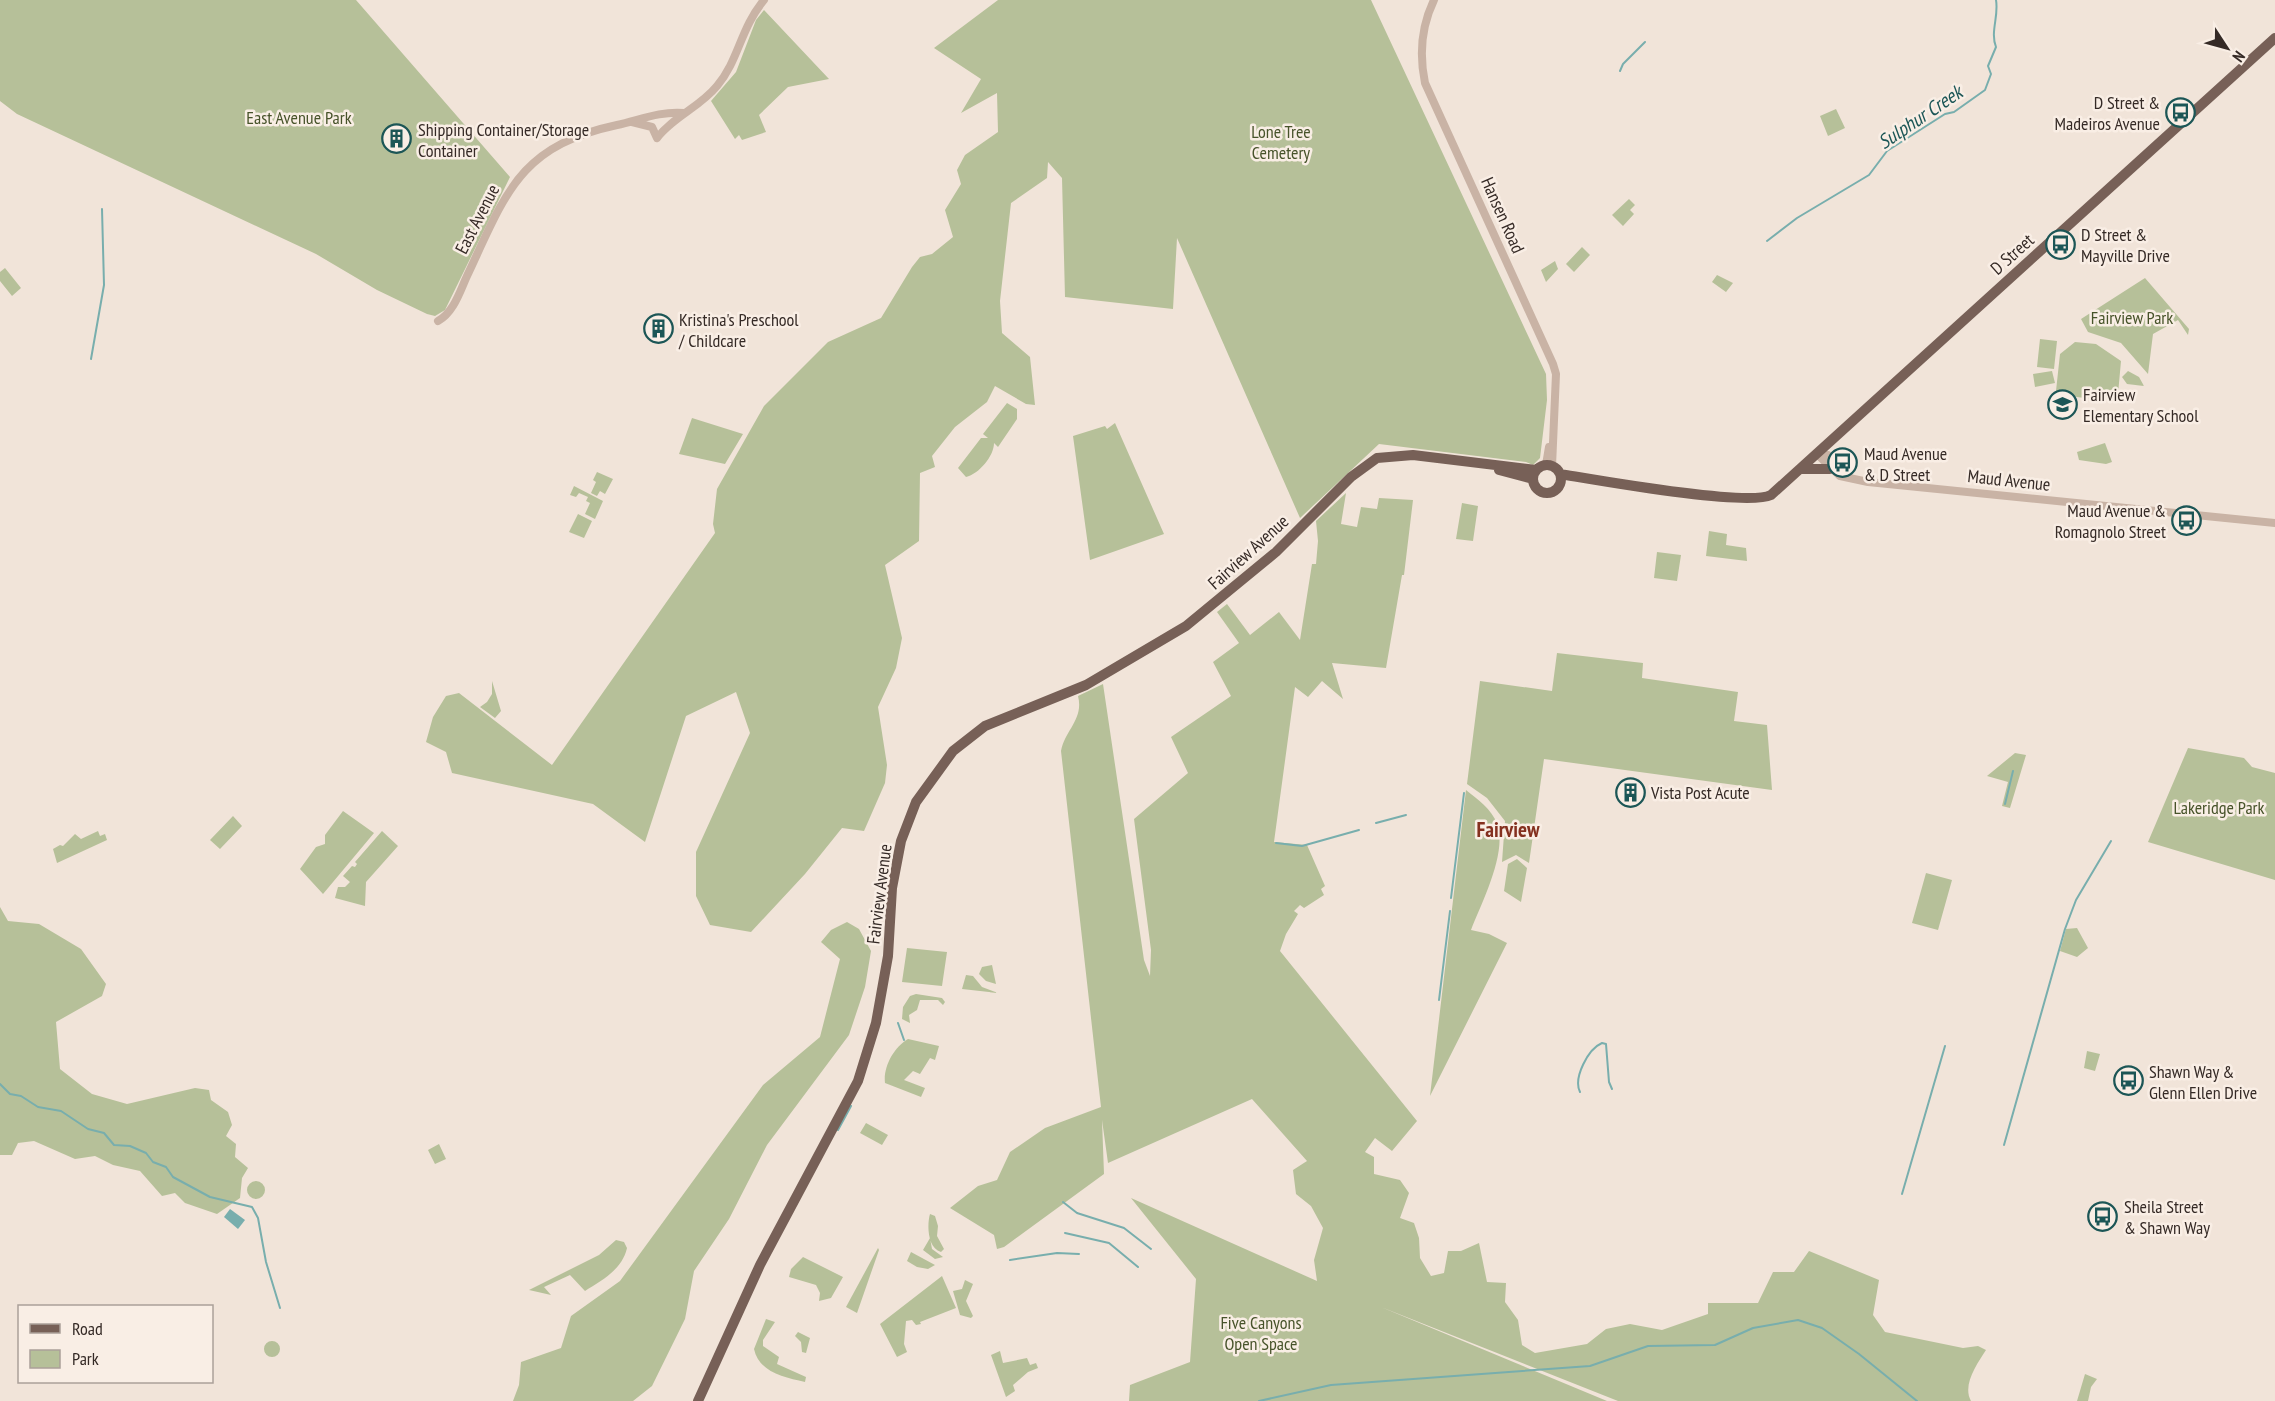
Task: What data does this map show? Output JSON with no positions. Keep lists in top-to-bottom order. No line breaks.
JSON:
{"streets":{"main road":["D Street","Fairview Avenue"],"street":["Hansen Road","East Avenue","Maud Avenue"]},"crossings":[["Hansen Road","Fairview Avenue"],["D Street","Maud Avenue"]],"districts":["Fairview"],"water":["Sulphur Creek"],"parks":["East Avenue Park","Lone Tree Cemetery","Fairview Park","Lakeridge Park","Five Canyons Open Space"],"places":{"bus stop":["D Street & Madeiros Avenue","D Street & Mayville Drive","Maud Avenue & D Street","Maud Avenue & Romagnolo Street","Shawn Way & Glenn Ellen Drive","Sheila Street & Shawn Way"],"building":["Shipping Container/Storage Container","Kristina's Preschool / Childcare","Vista Post Acute"],"school or university":["Fairview Elementary School"]},"legend":["Road","Park"],"north":"bottom right"}
